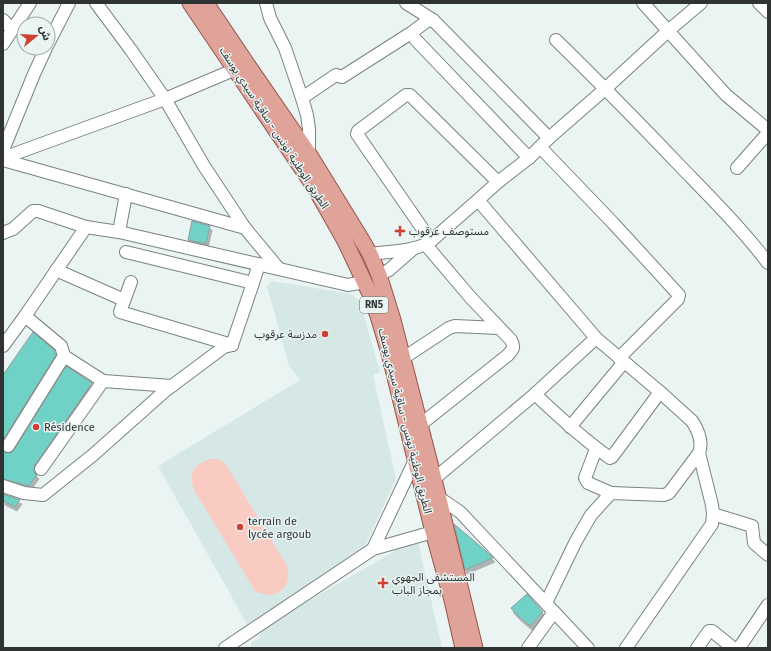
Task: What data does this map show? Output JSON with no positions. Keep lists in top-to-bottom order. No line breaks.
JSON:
{"streets":{"main road":["الطريق الوطنية تونس - ساقية سيدي يوسف","RN5"]},"places":{"health":["مستوصف عرقوب","المستشفى الجهوي بمجاز الباب"],"other":["مدزسة عرقوب","Résidence","terrain de lycée argoub"]},"north":"right"}
